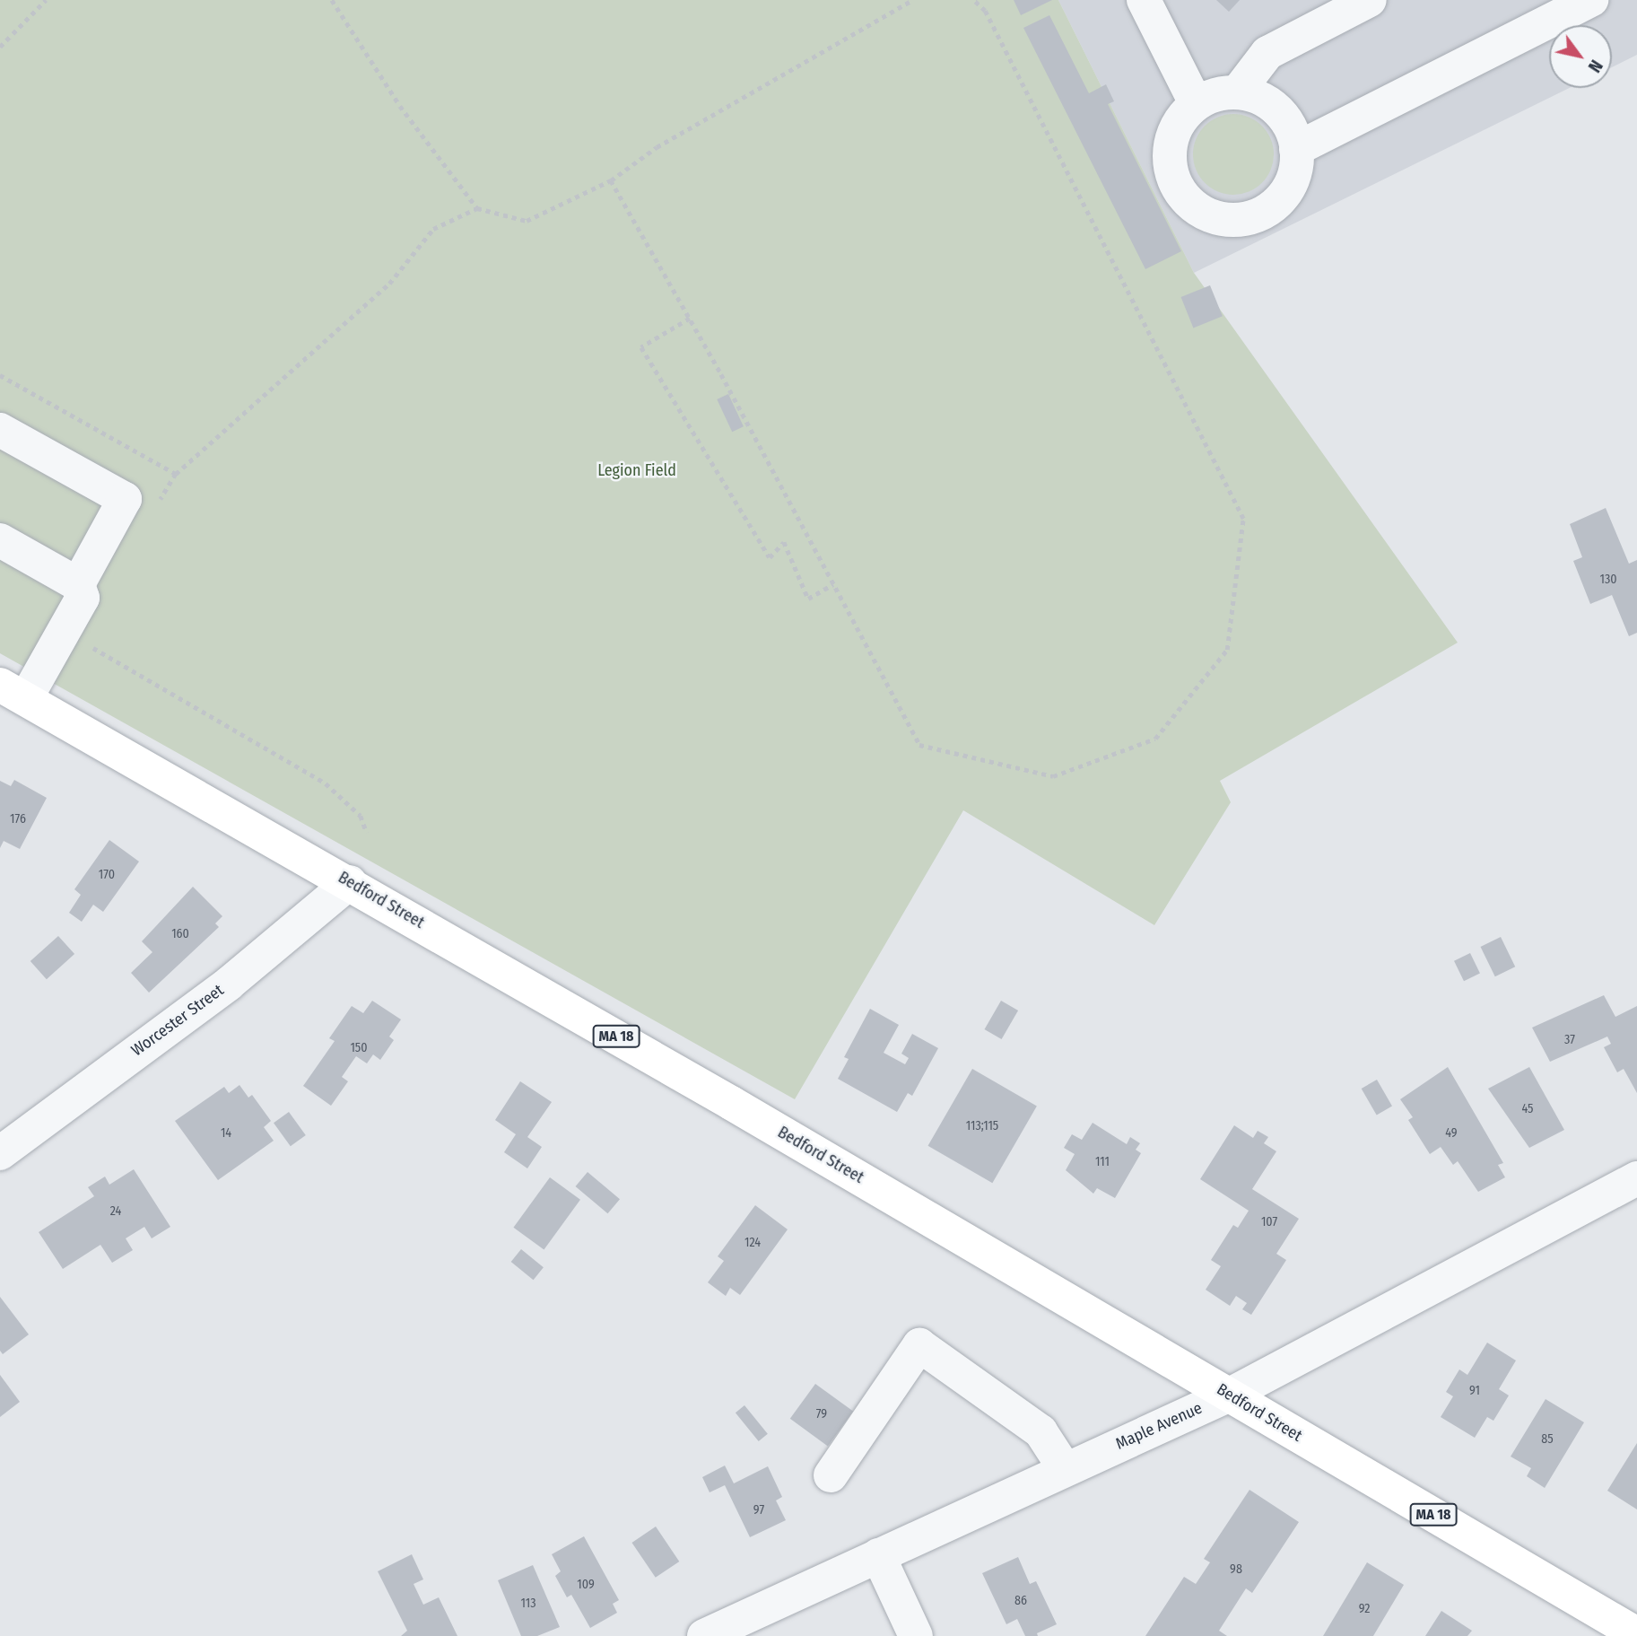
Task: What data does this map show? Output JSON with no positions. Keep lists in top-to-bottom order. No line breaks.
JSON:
{"streets":{"main road":["Bedford Street","MA 18"],"street":["Worcester Street","Maple Avenue"]},"crossings":[["Bedford Street","Worcester Street"],["Bedford Street","Maple Avenue"]],"parks":["Legion Field"],"house_numbers":["130","176","170","160","37","150","45","113;115","14","49","111","24","107","124","91","79","85","97","98","109","86","113","92"],"north":"bottom right"}
